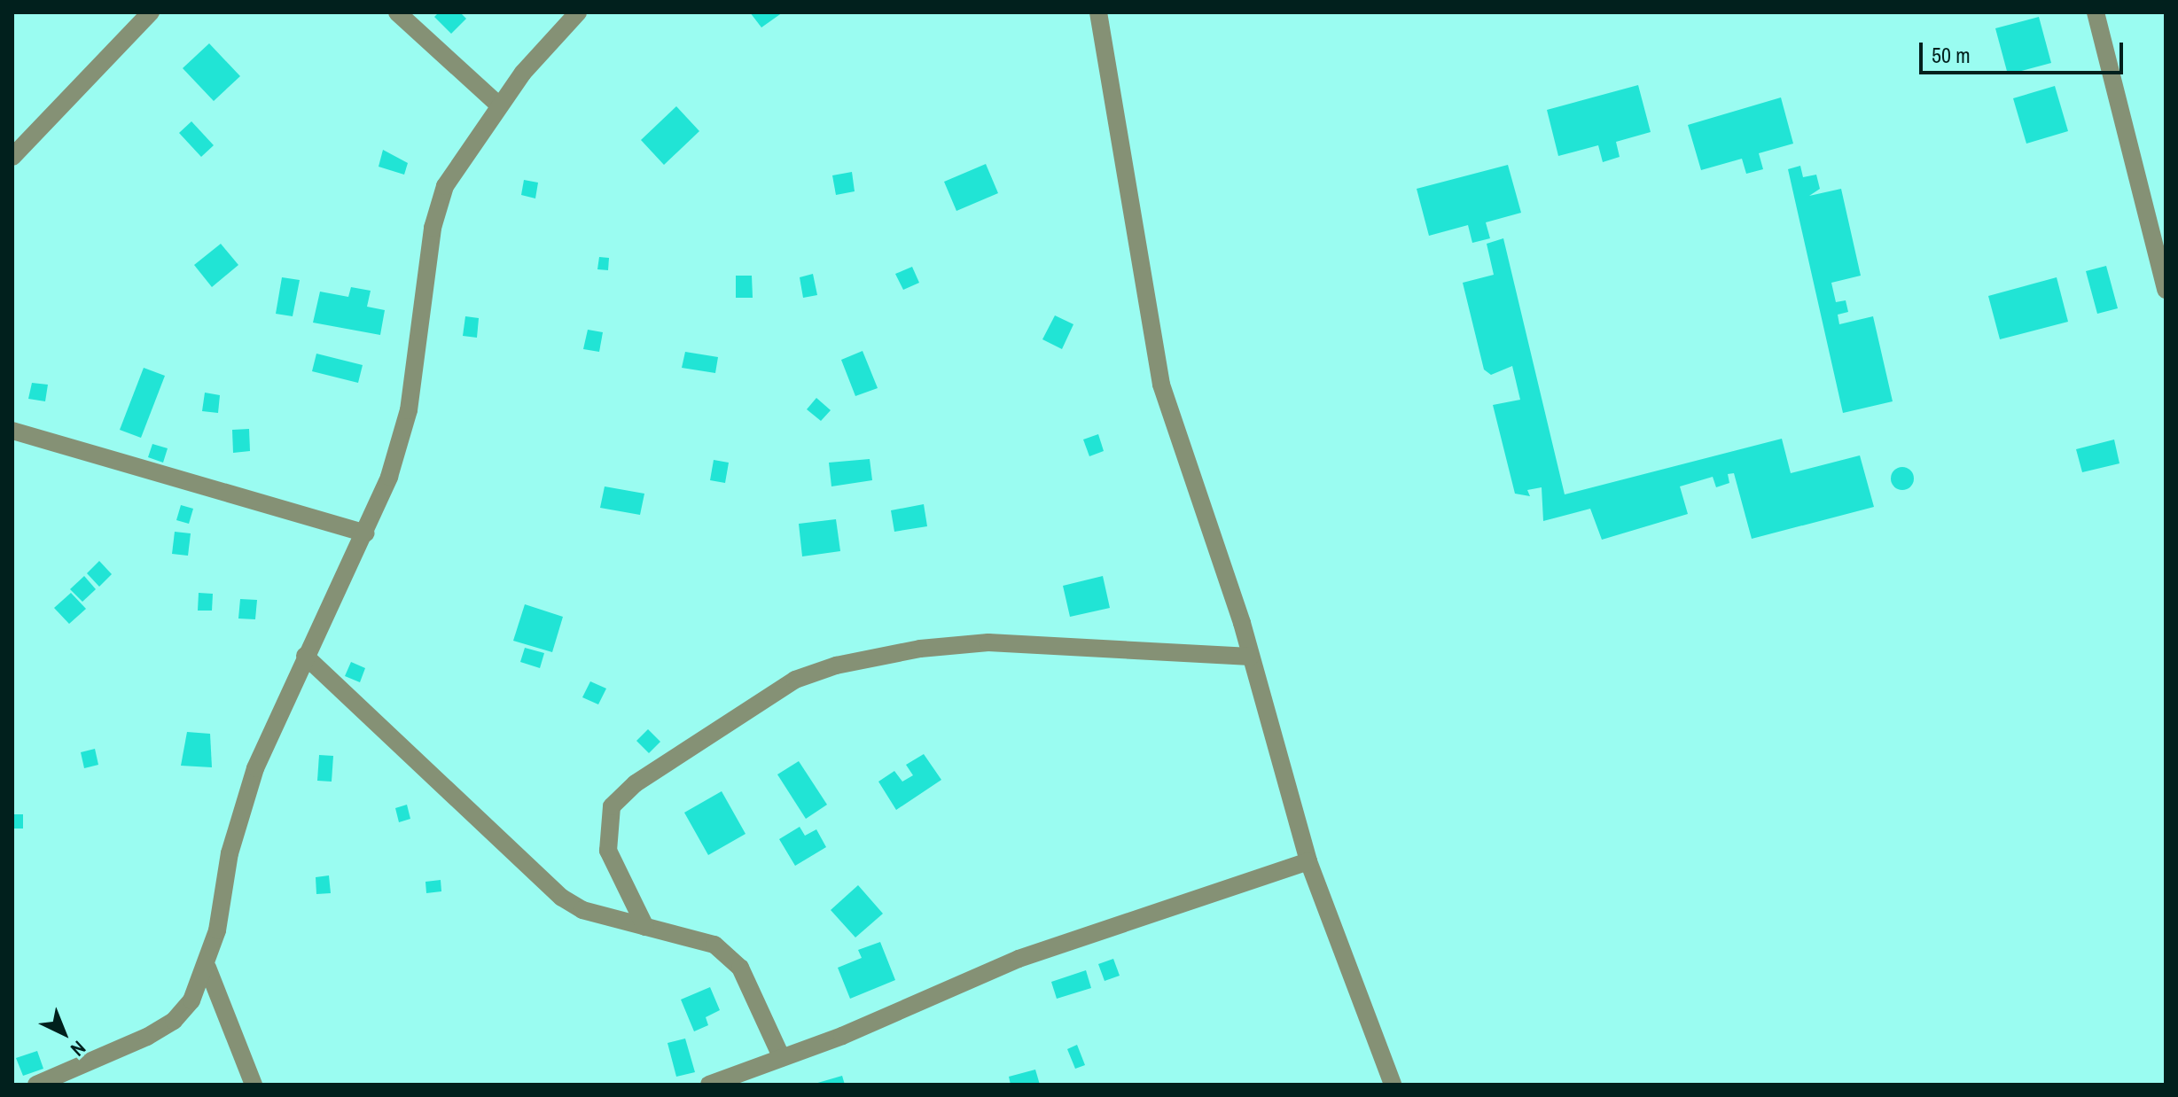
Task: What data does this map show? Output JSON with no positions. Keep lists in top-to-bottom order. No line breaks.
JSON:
{"scale_bar":"50 m","north":"bottom right"}
